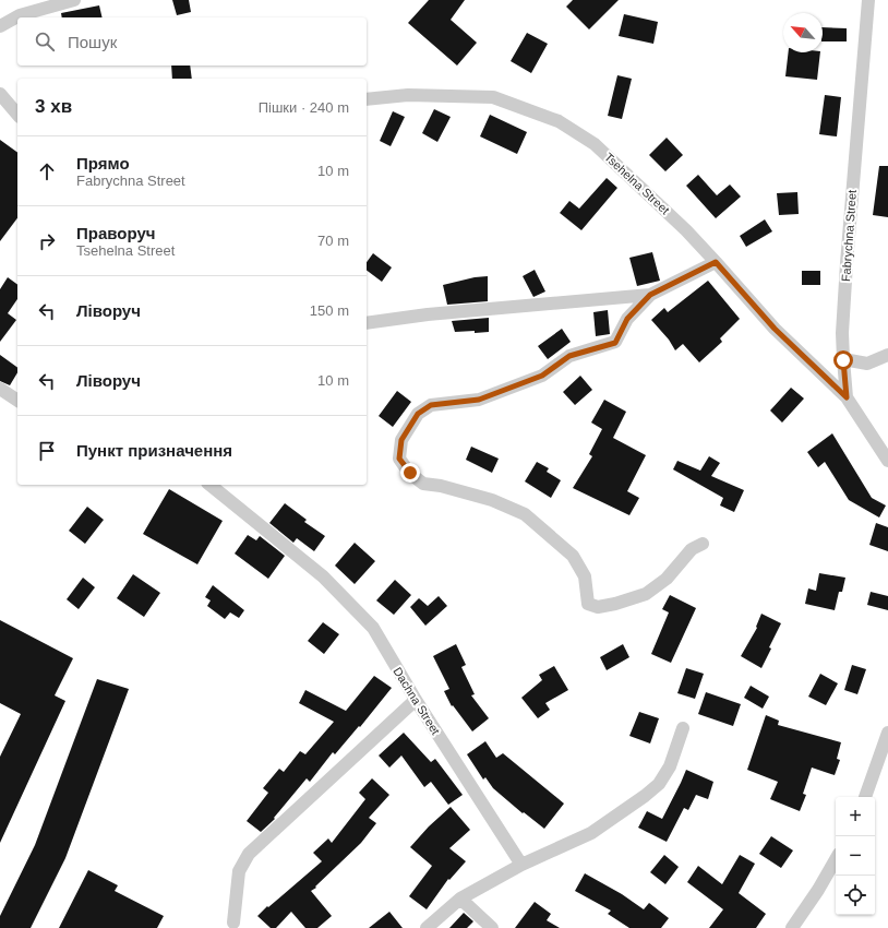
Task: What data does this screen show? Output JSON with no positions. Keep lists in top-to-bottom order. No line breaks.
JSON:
{"streets":{"street":["Tsehelna Street","Fabrychna Street","Dachna Street"]},"crossings":[["Tsehelna Street","Fabrychna Street"]],"north":"top left","page":{"search":"Пошук","heading":["3 хв","Пішки · 240 m"],"list":[["Прямо","Fabrychna Street","10 m"],["Праворуч","Tsehelna Street","70 m"],["Ліворуч","150 m"],["Ліворуч","10 m"],"Пункт призначення"],"map_buttons":["+","−"]}}
